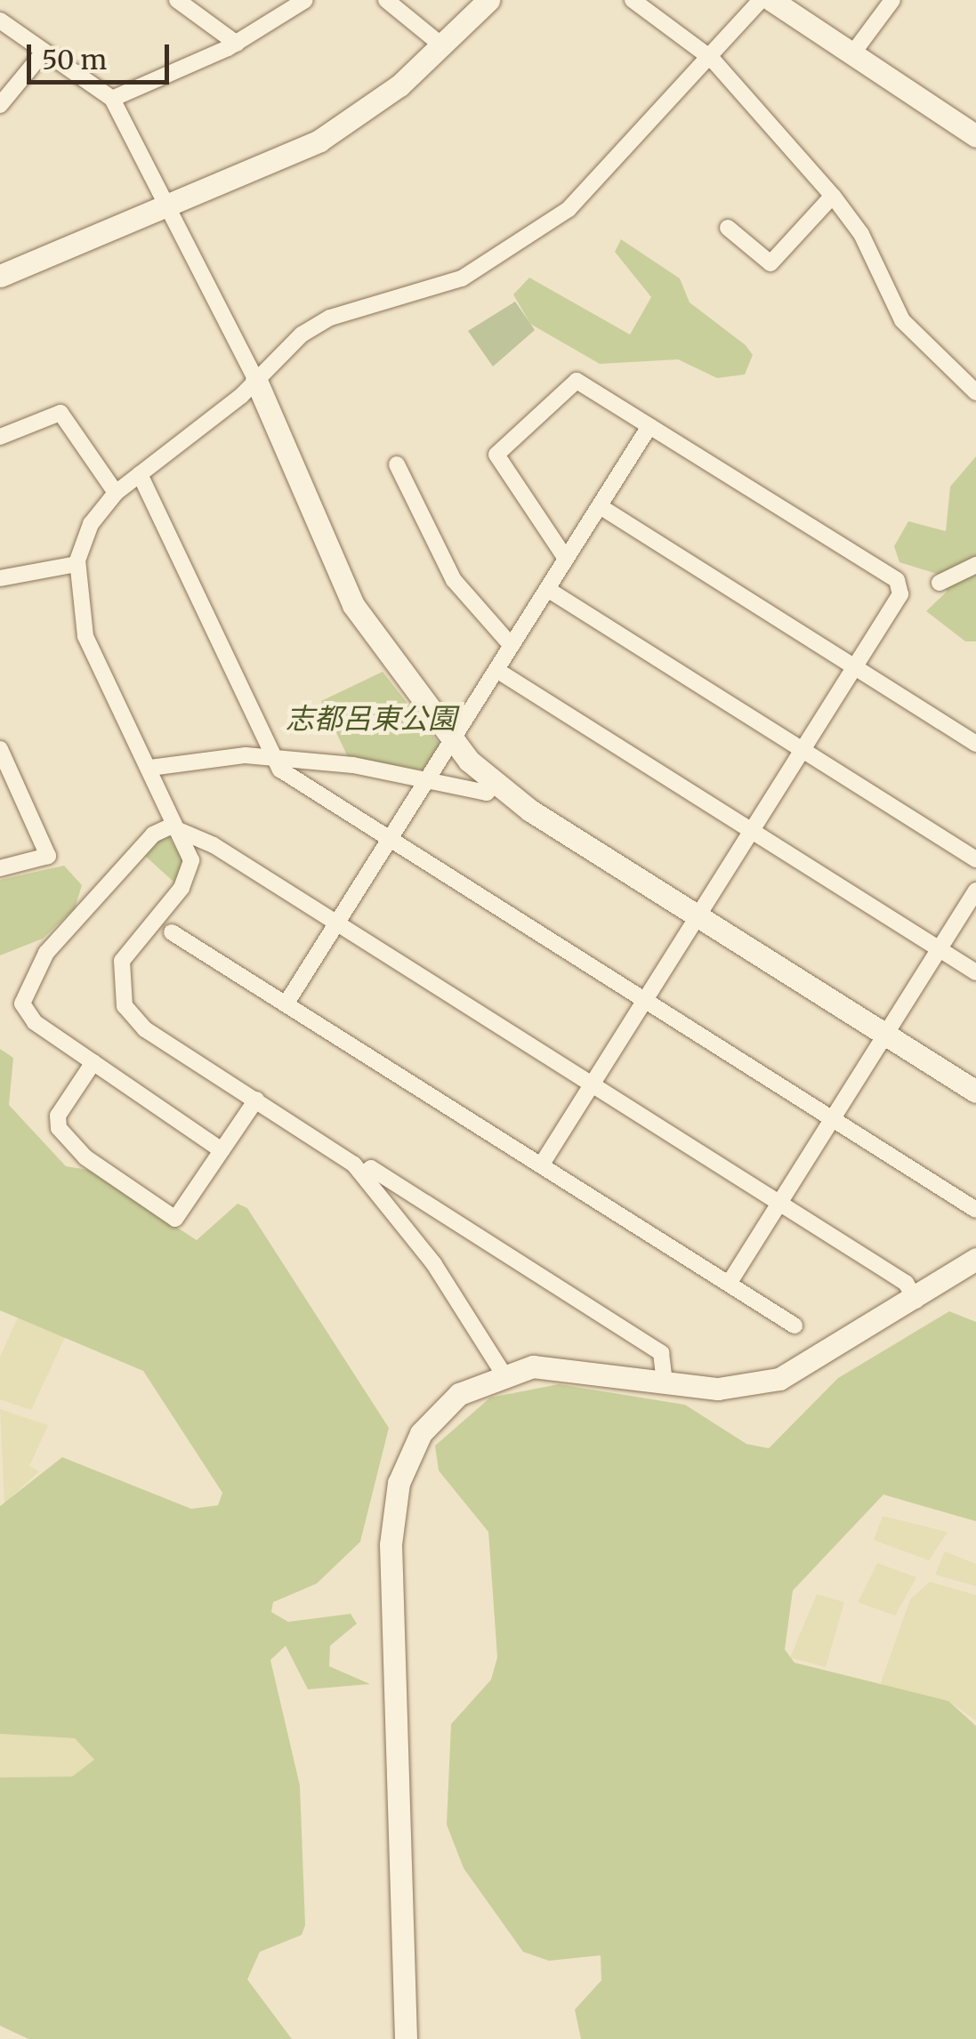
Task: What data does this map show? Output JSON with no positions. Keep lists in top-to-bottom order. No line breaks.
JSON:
{"parks":["志都呂東公園"],"scale_bar":"50 m"}
